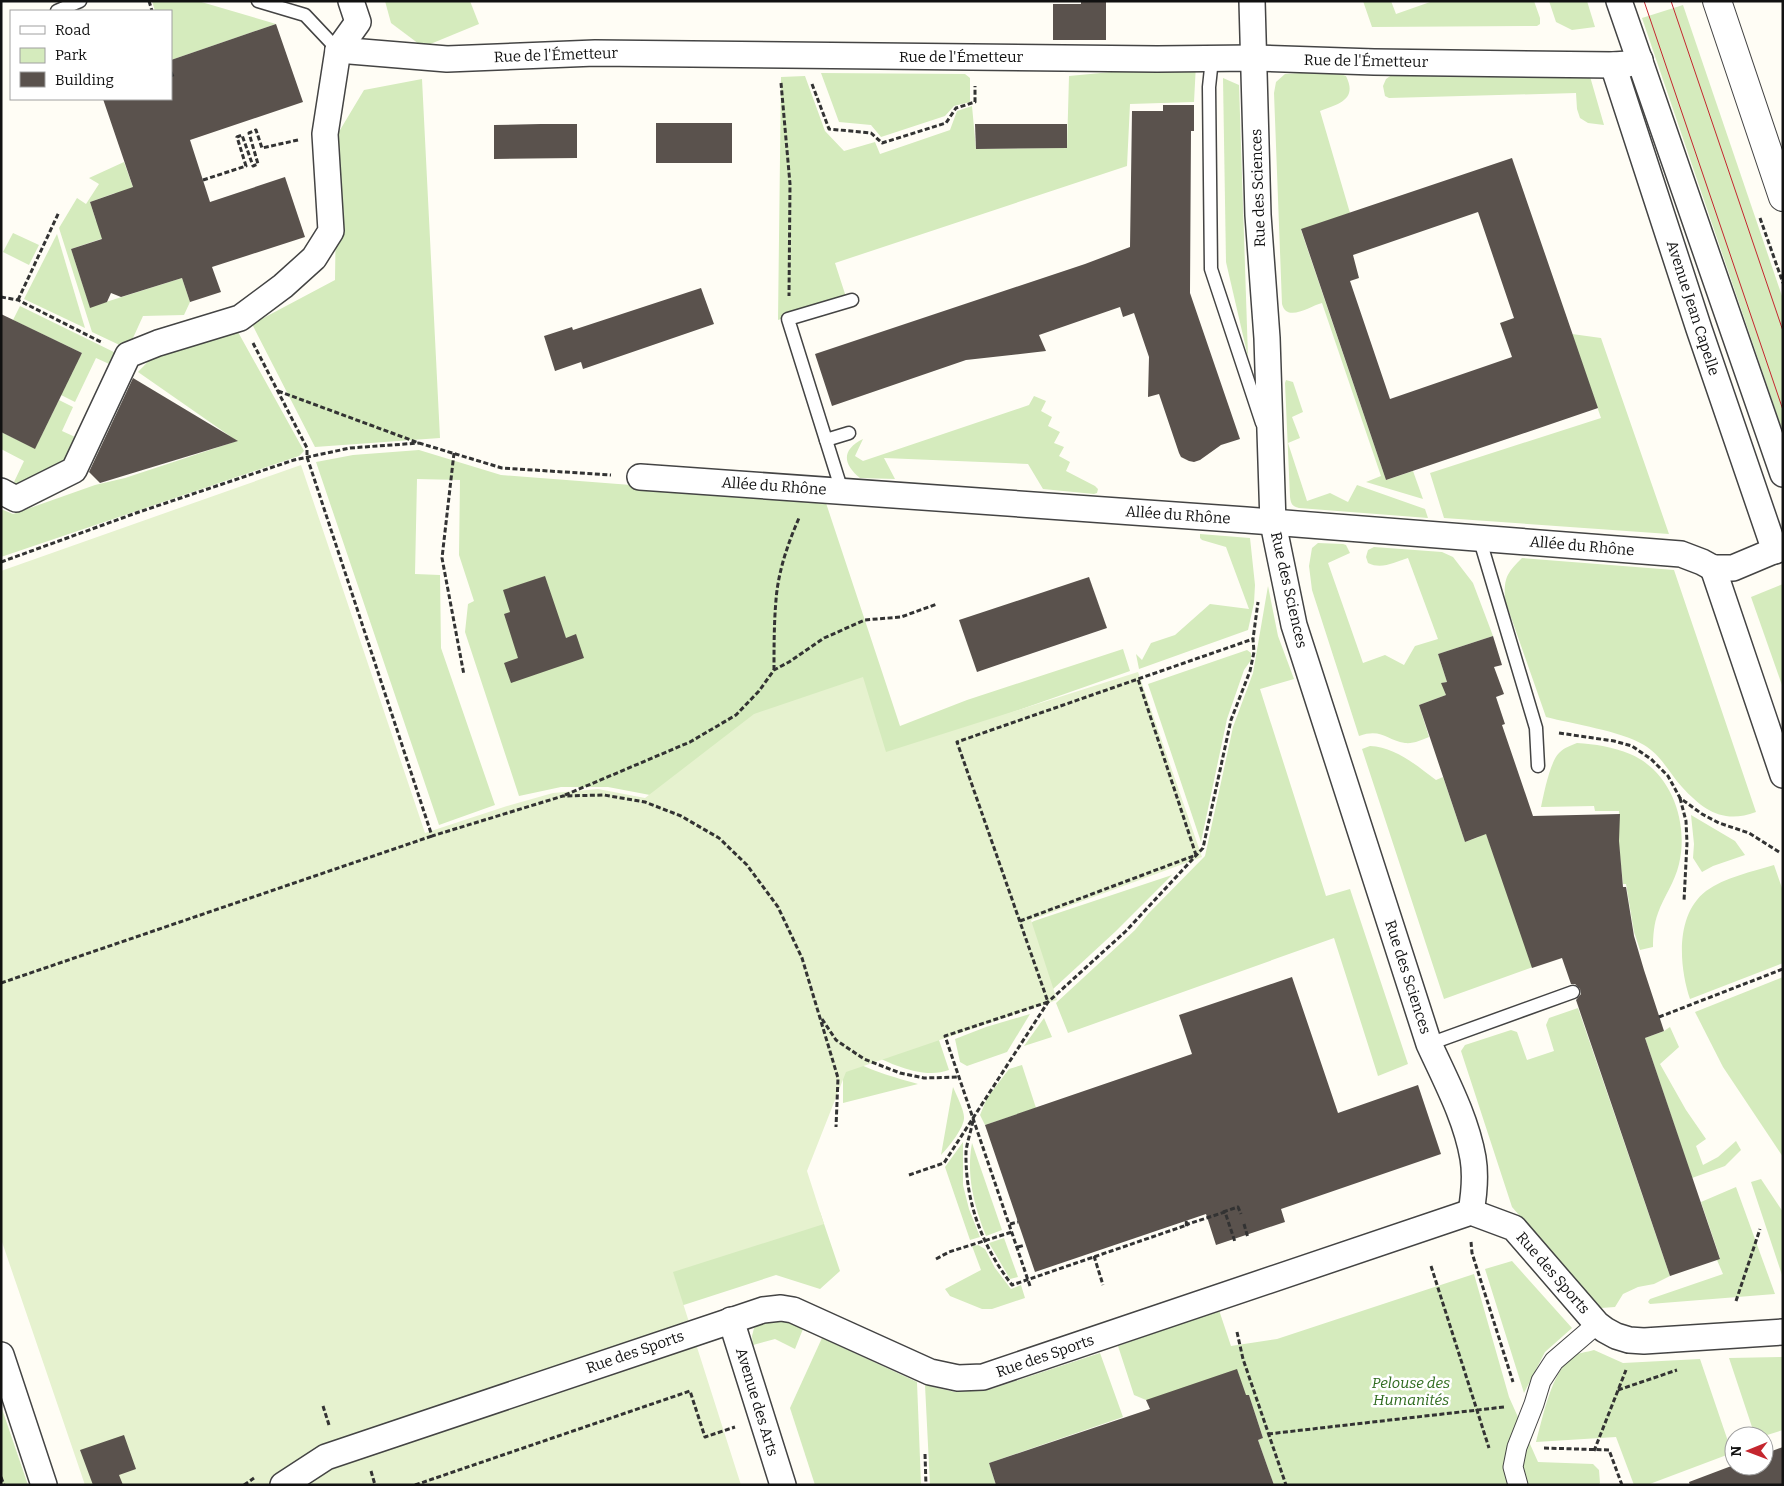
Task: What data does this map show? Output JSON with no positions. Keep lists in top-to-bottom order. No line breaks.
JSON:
{"streets":{"street":["Rue de l'Émetteur","Rue des Sciences","Avenue Jean Capelle","Allée du Rhône","Rue des Sports","Avenue des Arts"]},"crossings":[["Rue de l'Émetteur","Rue des Sciences"],["Rue de l'Émetteur","Avenue Jean Capelle"],["Rue des Sciences","Allée du Rhône"],["Rue des Sciences","Rue des Sports"],["Avenue Jean Capelle","Allée du Rhône"],["Rue des Sports","Avenue des Arts"]],"parks":["Pelouse des Humanités"],"legend":["Road","Park","Building"],"north":"left"}
